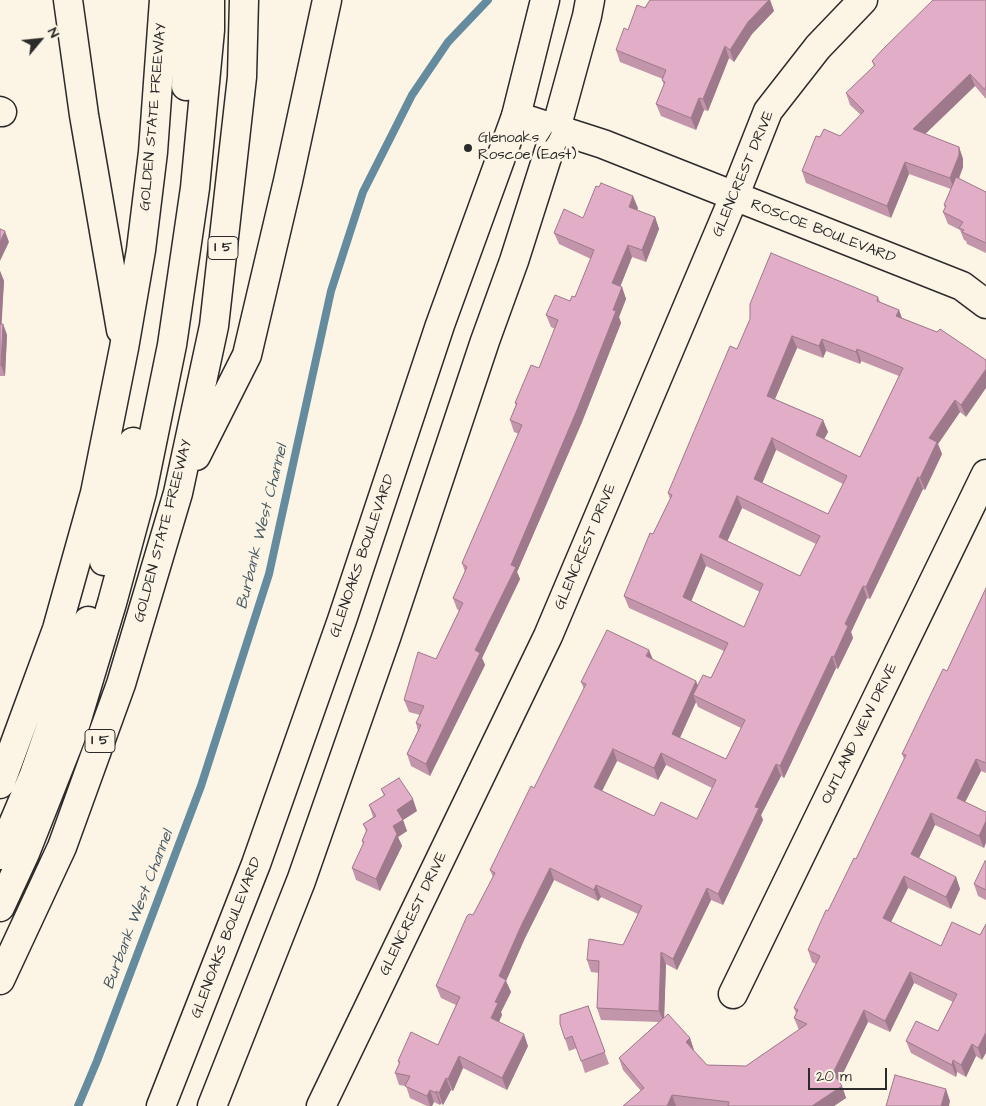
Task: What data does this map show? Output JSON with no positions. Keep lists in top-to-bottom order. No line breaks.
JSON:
{"streets":{"main road":["GOLDEN STATE FREEWAY","GLENCREST DRIVE","ROSCOE BOULEVARD","I 5","GLENOAKS BOULEVARD","OUTLAND VIEW DRIVE"]},"crossings":[["GLENCREST DRIVE","ROSCOE BOULEVARD"],["ROSCOE BOULEVARD","GLENOAKS BOULEVARD"]],"water":["Burbank West Channel"],"places":["Glenoaks / Roscoe (East)"],"scale_bar":"20 m","north":"top right"}
